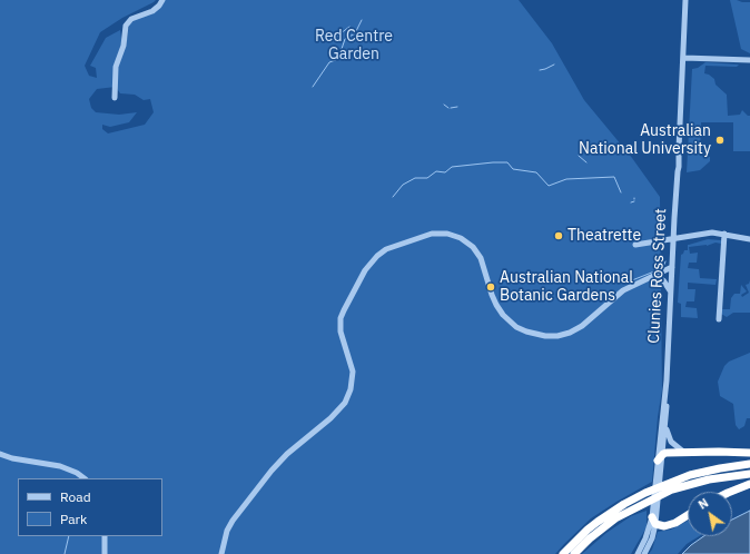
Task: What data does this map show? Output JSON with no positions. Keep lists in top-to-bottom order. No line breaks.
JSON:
{"streets":{"street":["Clunies Ross Street"]},"parks":["Red Centre Garden"],"places":["Australian National University","Theatrette","Australian National Botanic Gardens"],"legend":["Road","Park"],"north":"top left"}
